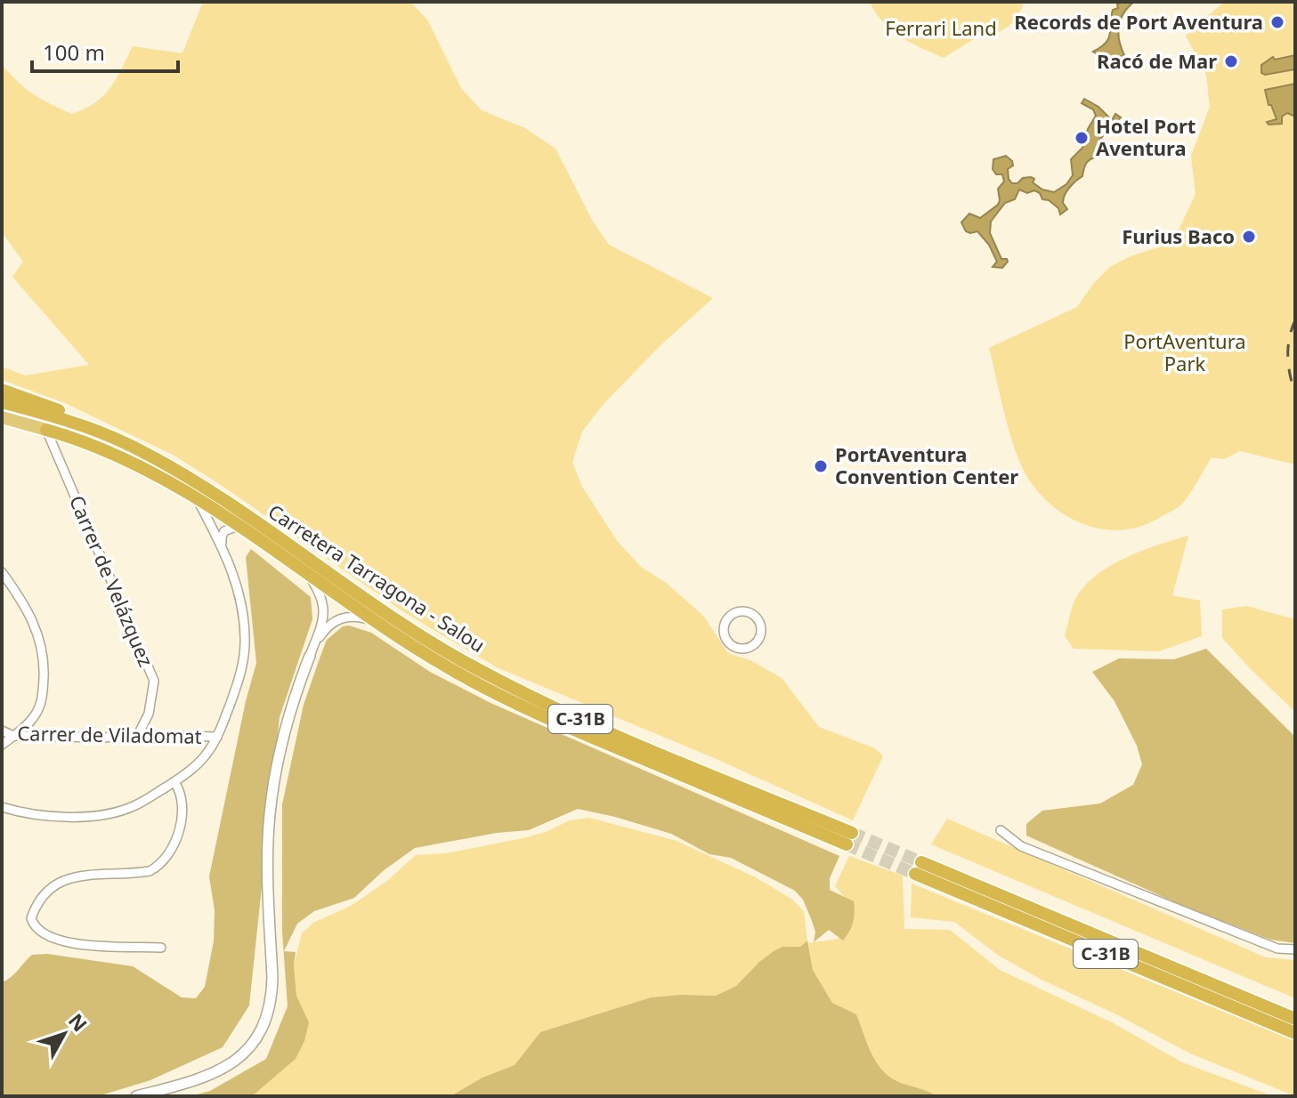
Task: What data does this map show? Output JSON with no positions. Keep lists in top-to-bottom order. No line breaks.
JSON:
{"streets":{"highway":["Carretera Tarragona - Salou","C-31B"],"street":["Carrer de Velázquez","Carrer de Viladomat"]},"crossings":[["Carretera Tarragona - Salou","Carrer de Velázquez"],["Carrer de Velázquez","Carrer de Viladomat"]],"parks":["Ferrari Land","PortAventura Park"],"places":["Records de Port Aventura","Racó de Mar","Hotel Port Aventura","Furius Baco","PortAventura Convention Center"],"scale_bar":"100 m","north":"top right"}
